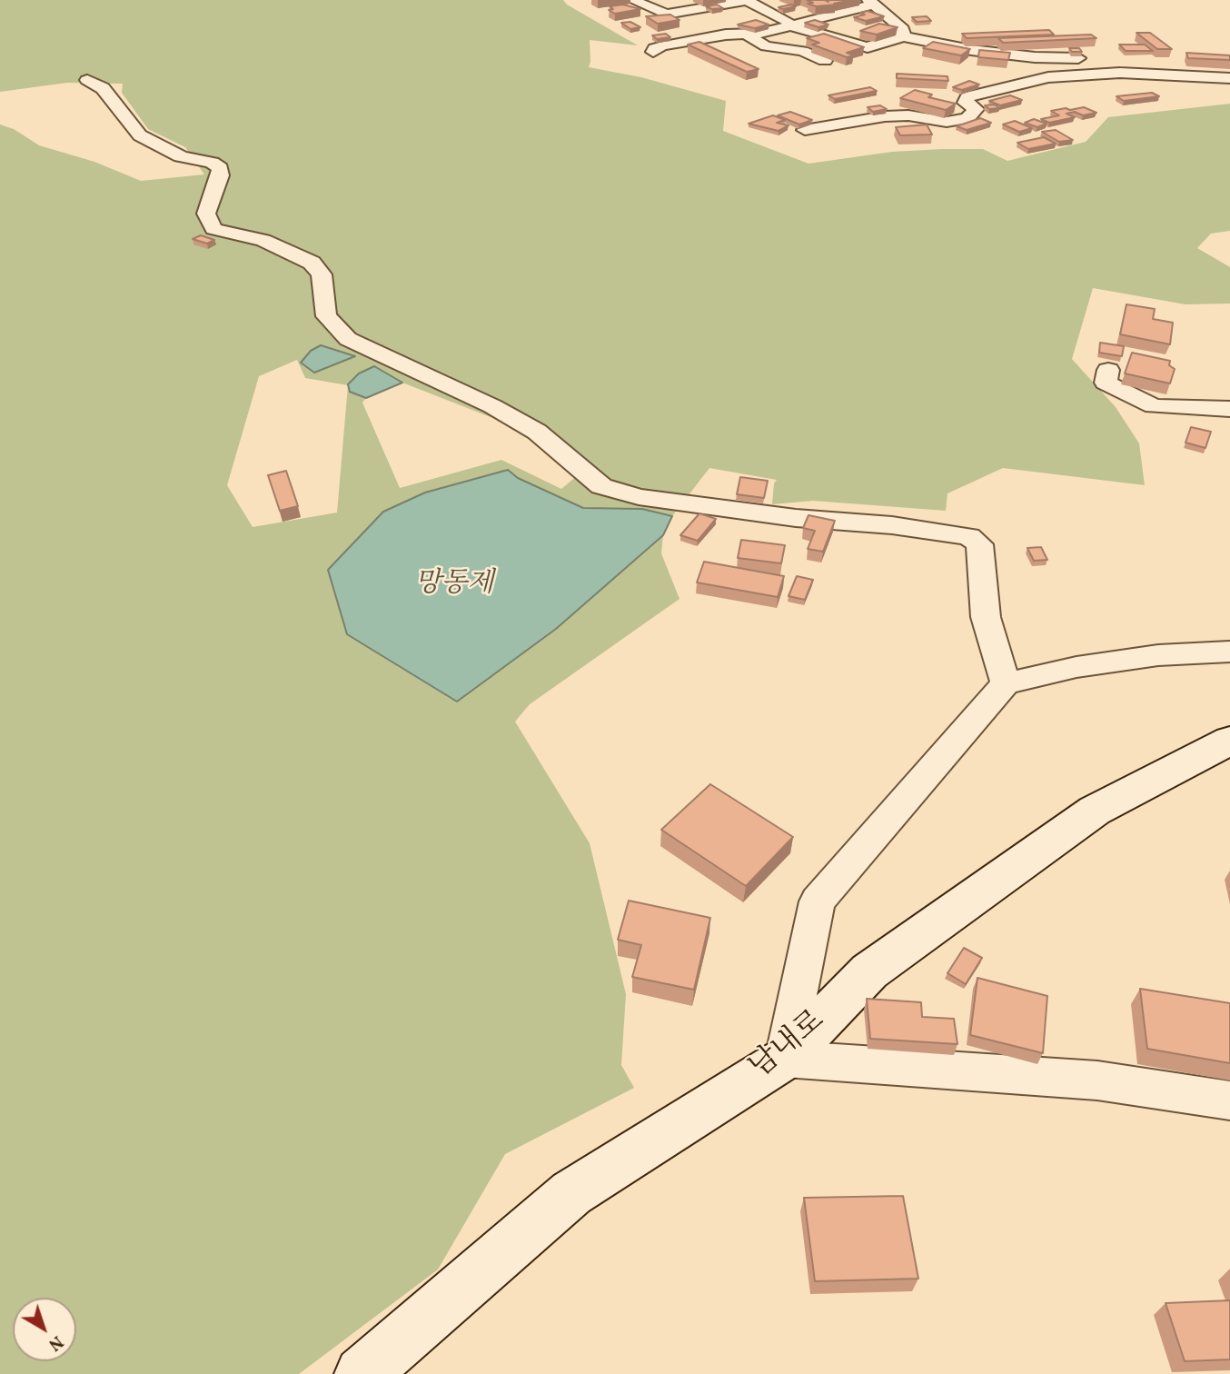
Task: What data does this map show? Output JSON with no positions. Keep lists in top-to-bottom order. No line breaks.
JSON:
{"streets":{"street":["남내로"]},"water":["망동제"],"north":"bottom right"}
